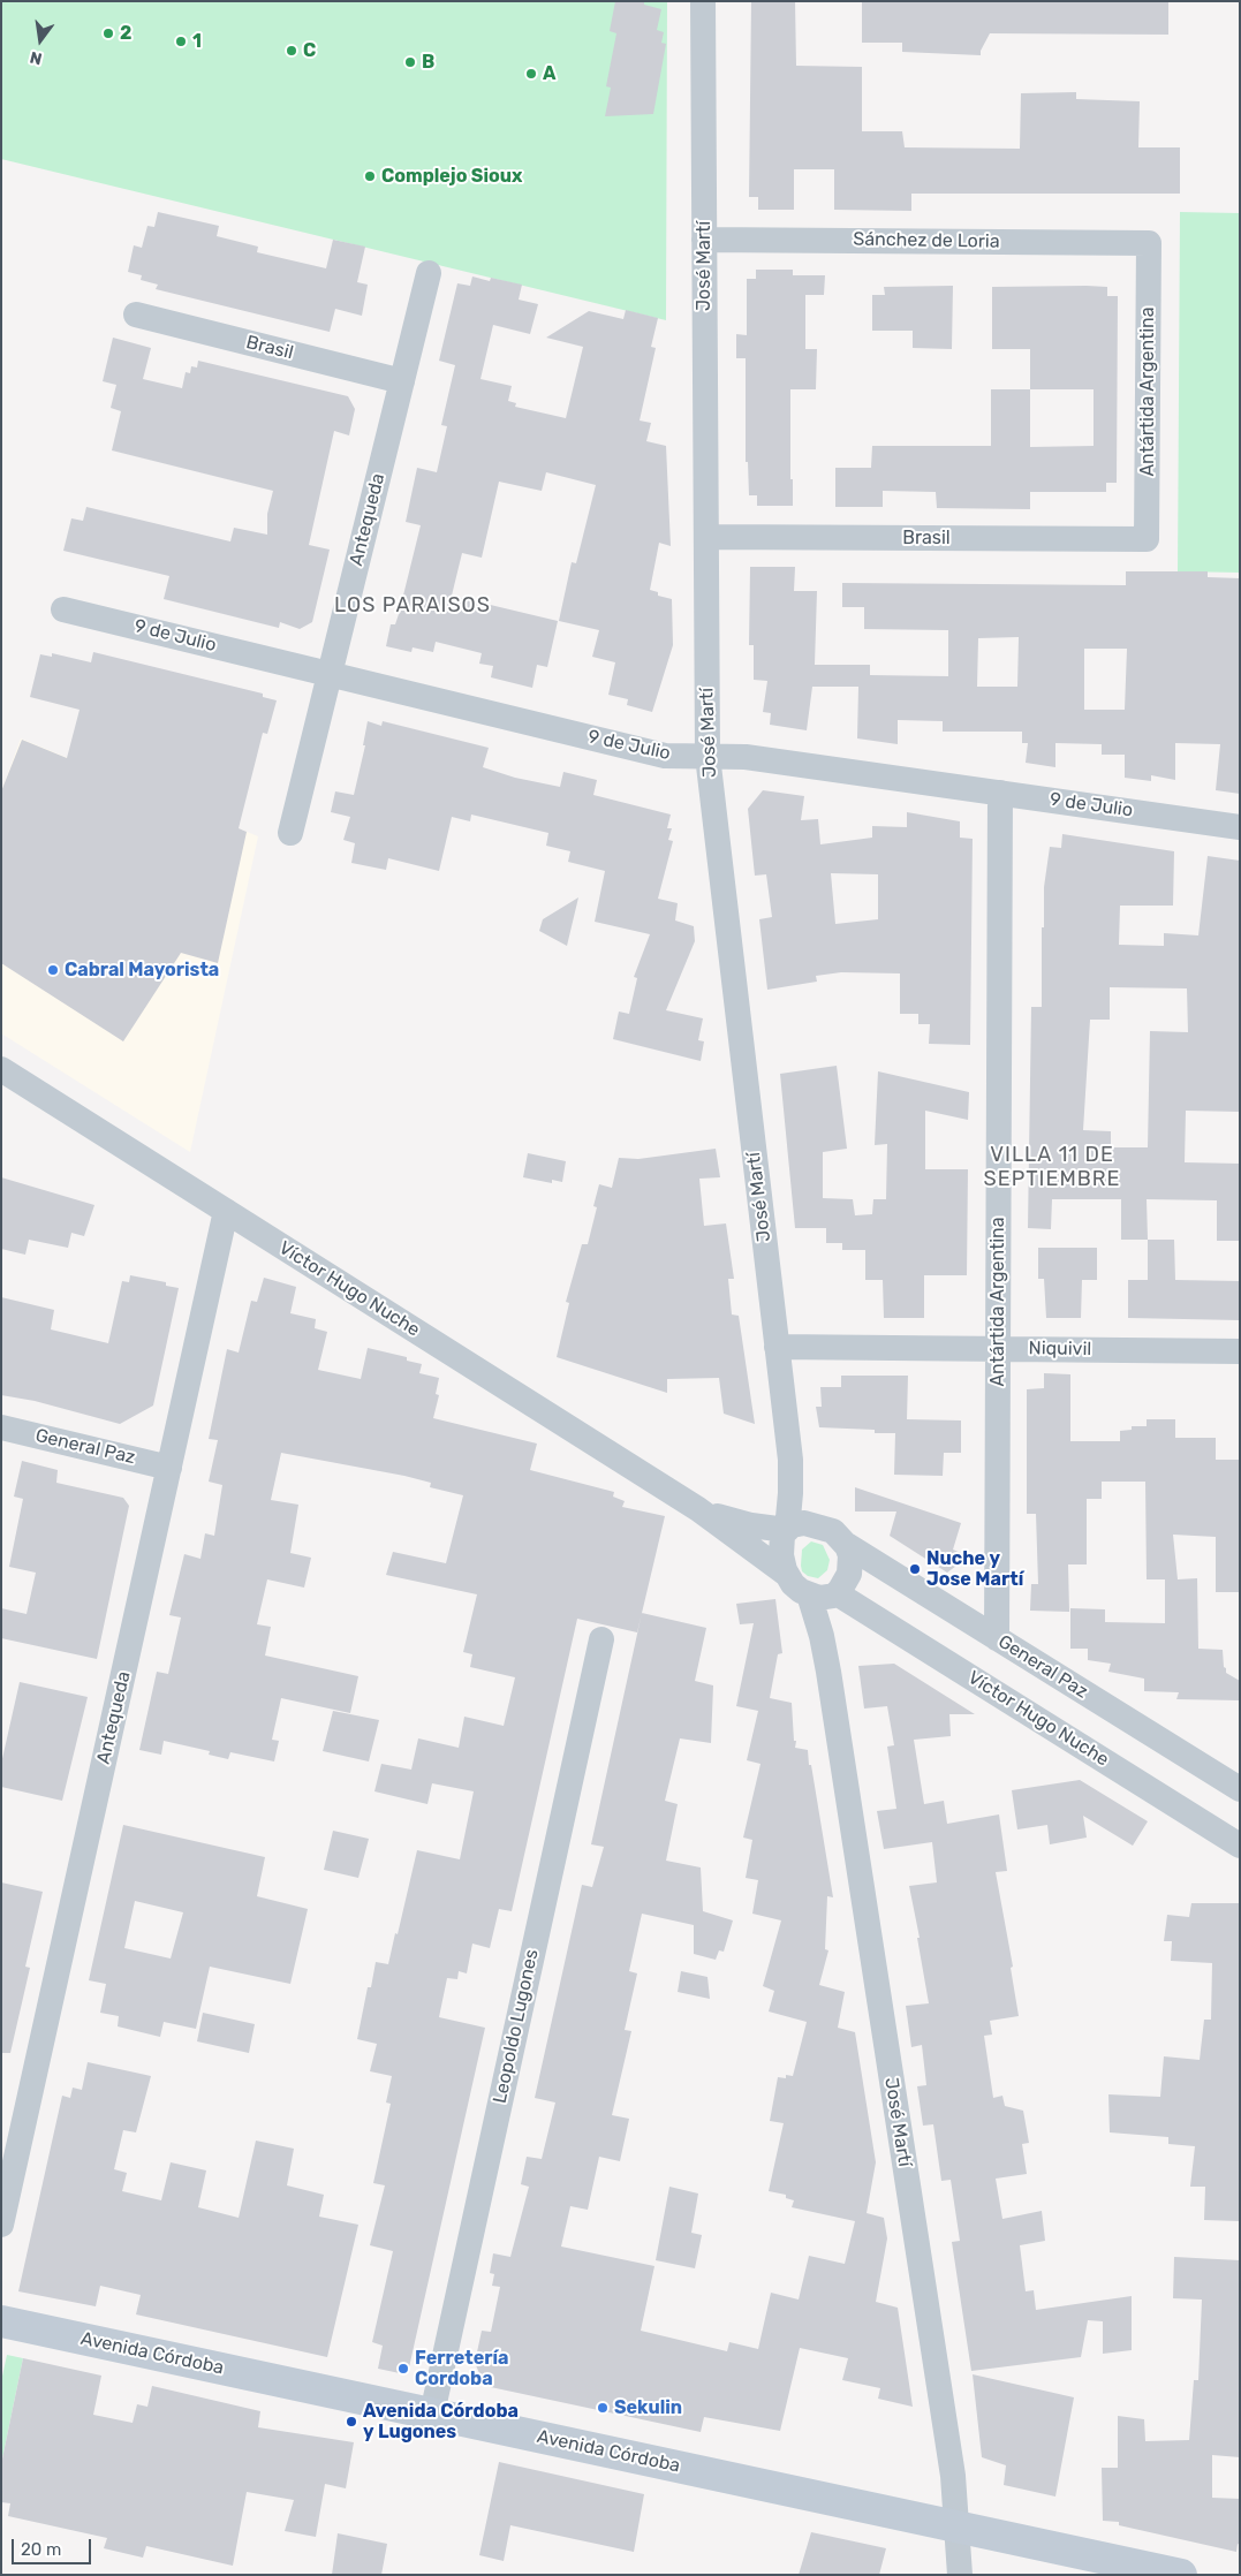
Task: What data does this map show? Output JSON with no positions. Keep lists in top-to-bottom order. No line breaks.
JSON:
{"streets":{"main road":["Avenida Córdoba"],"street":["Sánchez de Loria","José Martí","Brasil","Antártida Argentina","Antequeda","9 de Julio","Víctor Hugo Nuche","Niquivil","General Paz","Leopoldo Lugones"]},"crossings":[["Sánchez de Loria","José Martí"],["Sánchez de Loria","Antártida Argentina"],["José Martí","Brasil"],["José Martí","9 de Julio"],["José Martí","Víctor Hugo Nuche"],["José Martí","Niquivil"],["José Martí","General Paz"],["José Martí","Avenida Córdoba"],["Brasil","Antártida Argentina"],["Brasil","Antequeda"],["Antártida Argentina","9 de Julio"],["Antártida Argentina","Niquivil"],["Antártida Argentina","General Paz"],["Antequeda","9 de Julio"],["Antequeda","Víctor Hugo Nuche"],["Antequeda","General Paz"],["Víctor Hugo Nuche","General Paz"],["Leopoldo Lugones","Avenida Córdoba"]],"districts":["LOS PARAISOS","VILLA 11 DE SEPTIEMBRE"],"places":["2","1","C","B","A","Complejo Sioux","Cabral Mayorista","Nuche y Jose Martí","Ferretería Cordoba","Sekulin","Avenida Córdoba y Lugones"],"scale_bar":"20 m","north":"bottom"}
